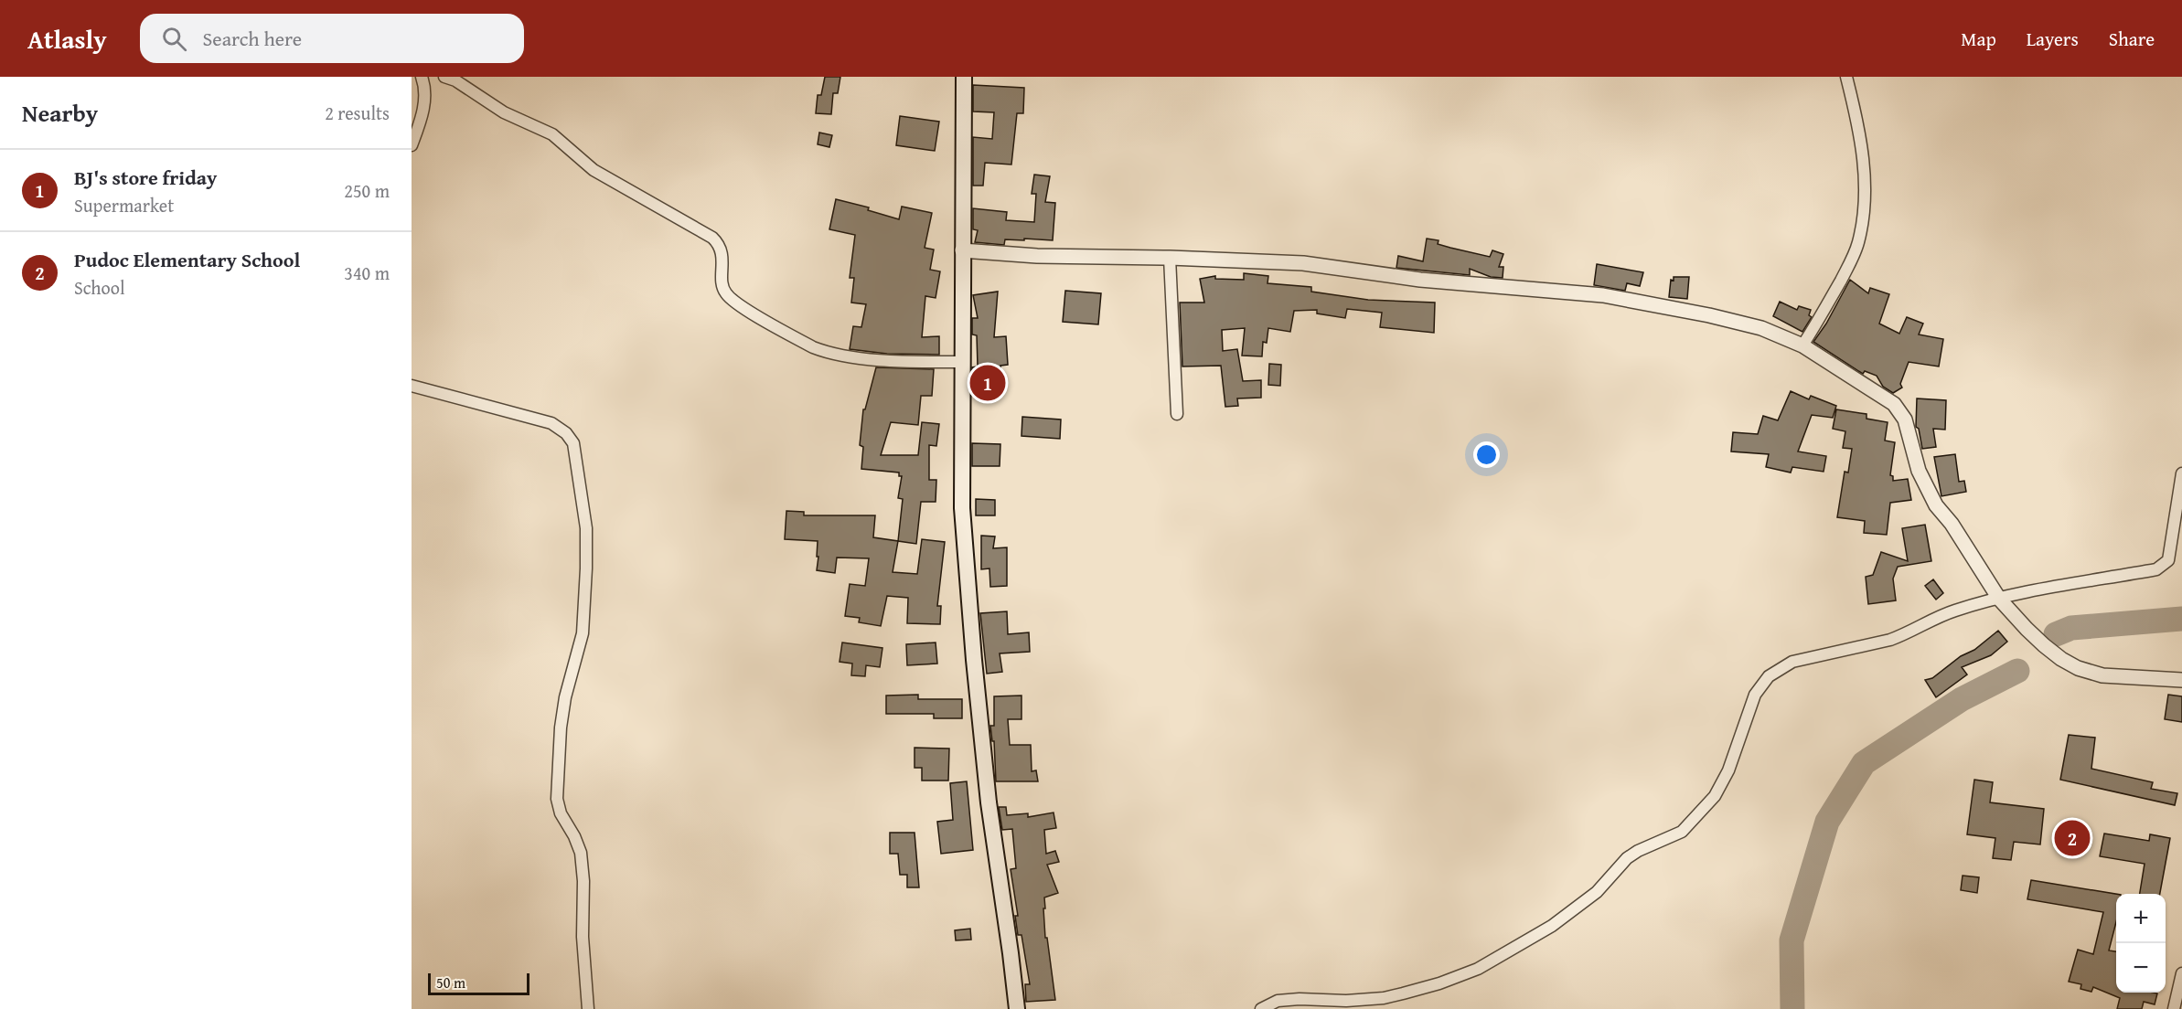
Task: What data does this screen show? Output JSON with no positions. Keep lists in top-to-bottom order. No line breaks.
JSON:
{"scale_bar":"50 m","page":{"header":"Atlasly","search":"Search here","nav":["Map","Layers","Share"],"heading":["Nearby","2 results"],"list":[{"mark":"1","name":"BJ's store friday","note":"Supermarket","value":"250 m"},{"mark":"2","name":"Pudoc Elementary School","note":"School","value":"340 m"}],"pins":["1","2"],"map_buttons":["+","−"],"scale":"50 m"}}
